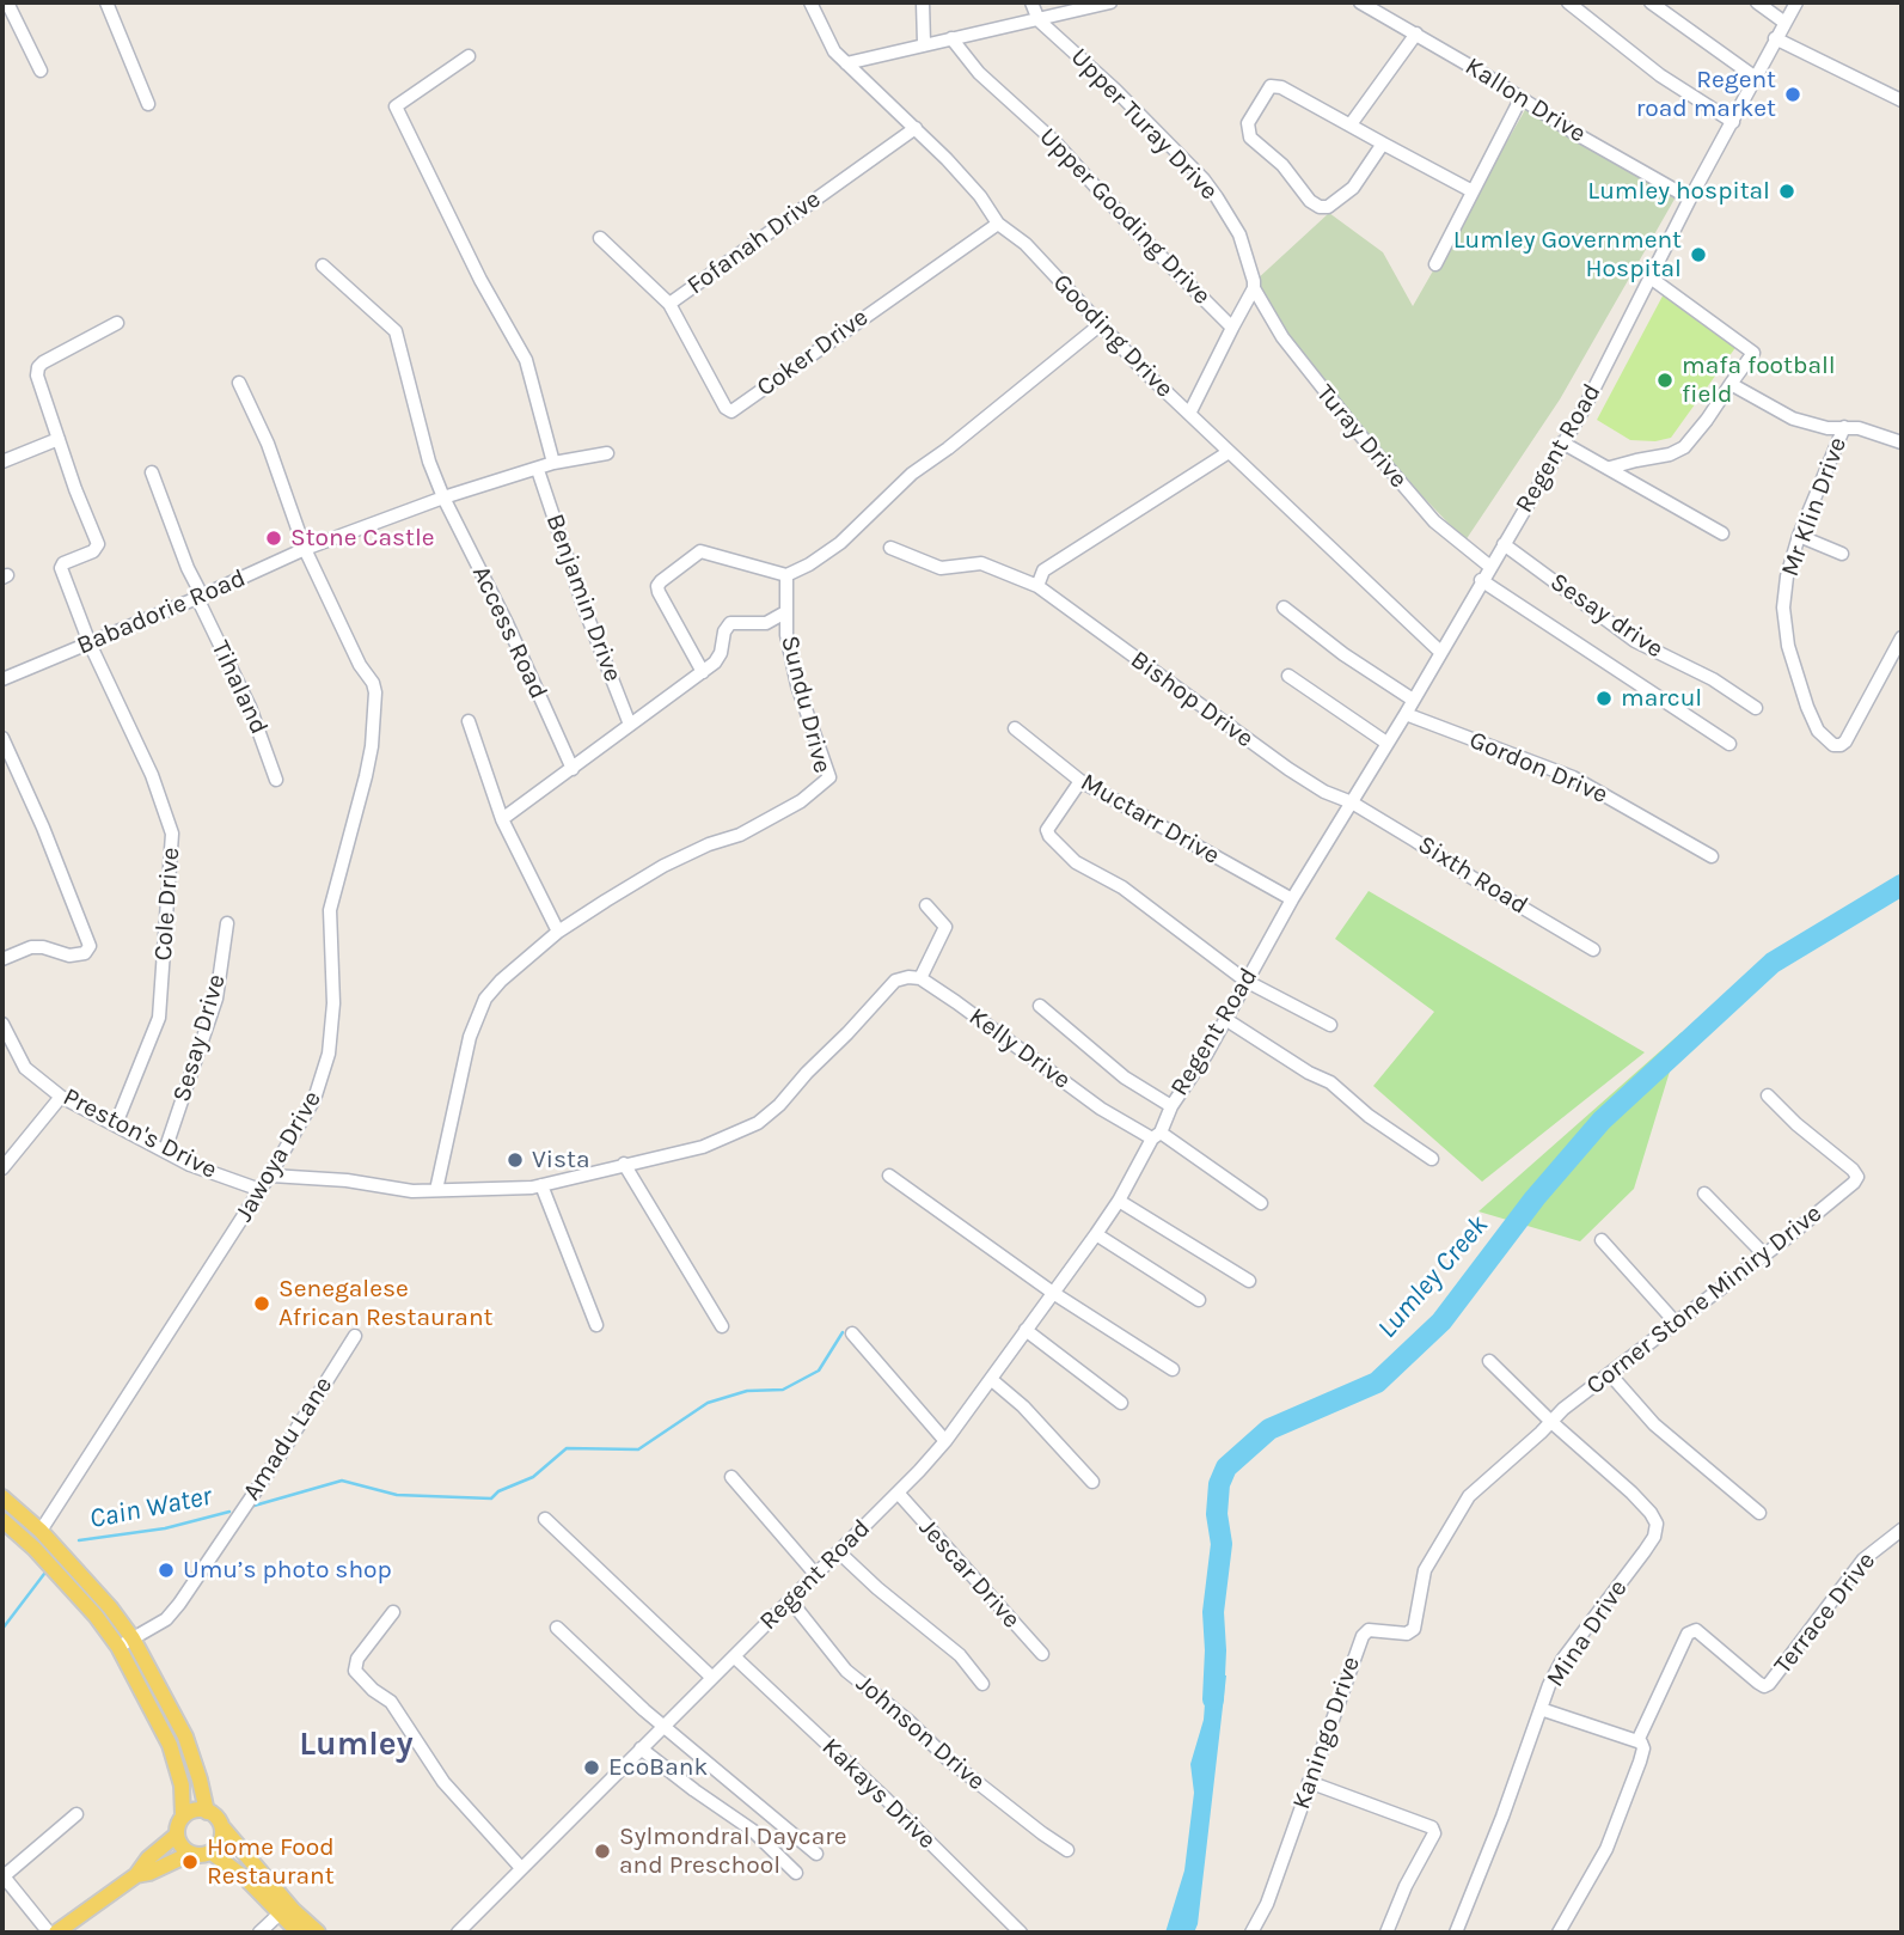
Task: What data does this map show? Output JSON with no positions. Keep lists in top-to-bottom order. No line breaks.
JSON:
{"streets":{"street":["Kallon Drive","Upper Turay Drive","Upper Gooding Drive","Fofanah Drive","Gooding Drive","Coker Drive","Turay Drive","Regent Road","Mr Klin Drive","Benjamin Drive","Babadorie Road","Sesay drive","Access Road","Tihaland","Bishop Drive","Sundu Drive","Gordon Drive","Muctarr Drive","Sixth Road","Cole Drive","Sesay Drive","Kelly Drive","Preston's Drive","Jawoya Drive","Corner Stone Miniry Drive","Amadu Lane","Jescar Drive","Terrace Drive","Mina Drive","Johnson Drive","Kaningo Drive","Kakays Drive"]},"crossings":[["Kallon Drive","Regent Road"],["Upper Turay Drive","Turay Drive"],["Fofanah Drive","Gooding Drive"],["Fofanah Drive","Coker Drive"],["Gooding Drive","Coker Drive"],["Gooding Drive","Regent Road"],["Turay Drive","Regent Road"],["Regent Road","Sesay drive"],["Regent Road","Bishop Drive"],["Regent Road","Gordon Drive"],["Regent Road","Muctarr Drive"],["Regent Road","Sixth Road"],["Regent Road","Kelly Drive"],["Regent Road","Jescar Drive"],["Regent Road","Johnson Drive"],["Regent Road","Kakays Drive"],["Benjamin Drive","Babadorie Road"],["Babadorie Road","Access Road"],["Babadorie Road","Tihaland"],["Babadorie Road","Cole Drive"],["Babadorie Road","Jawoya Drive"],["Bishop Drive","Sixth Road"],["Cole Drive","Preston's Drive"],["Sesay Drive","Preston's Drive"],["Preston's Drive","Jawoya Drive"],["Corner Stone Miniry Drive","Mina Drive"],["Corner Stone Miniry Drive","Kaningo Drive"],["Mina Drive","Kaningo Drive"]],"districts":["Lumley"],"water":["Lumley Creek","Cain Water"],"places":["Regent road market","Lumley hospital","Lumley Government Hospital","mafa football field","Stone Castle","marcul","Vista","Senegalese African Restaurant","Umu’s photo shop","EcoBank","Sylmondral Daycare and Preschool","Home Food Restaurant"]}
